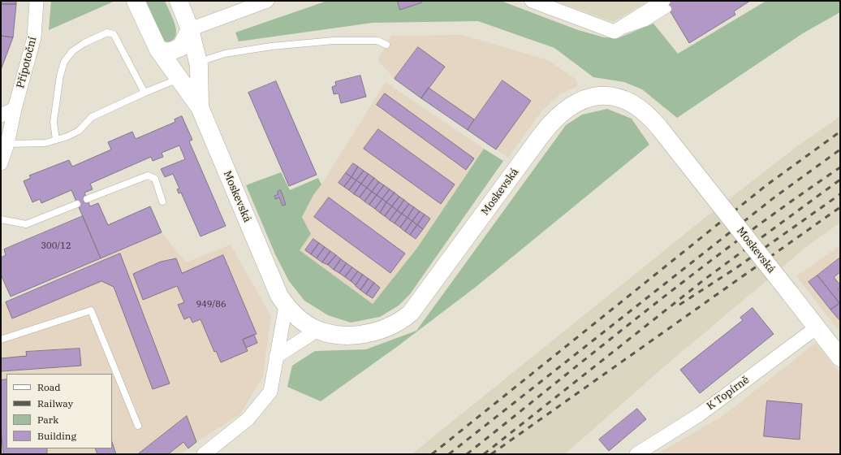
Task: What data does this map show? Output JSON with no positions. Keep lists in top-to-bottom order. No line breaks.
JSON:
{"streets":{"street":["Přípotoční","Moskevská","K Topírně"]},"crossings":[["Moskevská","K Topírně"]],"house_numbers":["300/12","949/86"],"legend":["Road","Railway","Park","Building"]}
